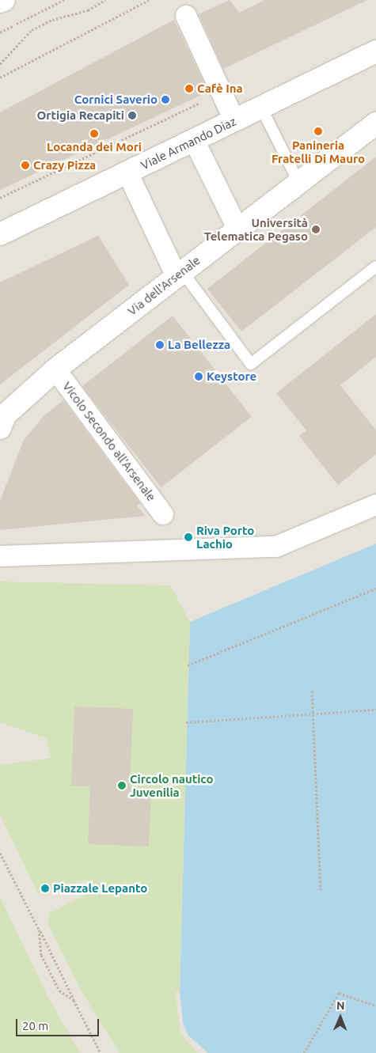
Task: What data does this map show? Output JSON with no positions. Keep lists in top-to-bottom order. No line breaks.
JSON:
{"streets":{"street":["Viale Armando Diaz","Via dell'Arsenale","Vicolo Secondo all'Arsenale"]},"crossings":[["Via dell'Arsenale","Vicolo Secondo all'Arsenale"]],"places":["Cafè Ina","Cornici Saverio","Ortigia Recapiti","Panineria Fratelli Di Mauro","Locanda dei Mori","Crazy Pizza","Università Telematica Pegaso","La Bellezza","Keystore","Riva Porto Lachio","Circolo nautico Juvenilia","Piazzale Lepanto"],"scale_bar":"20 m","north":"top"}
